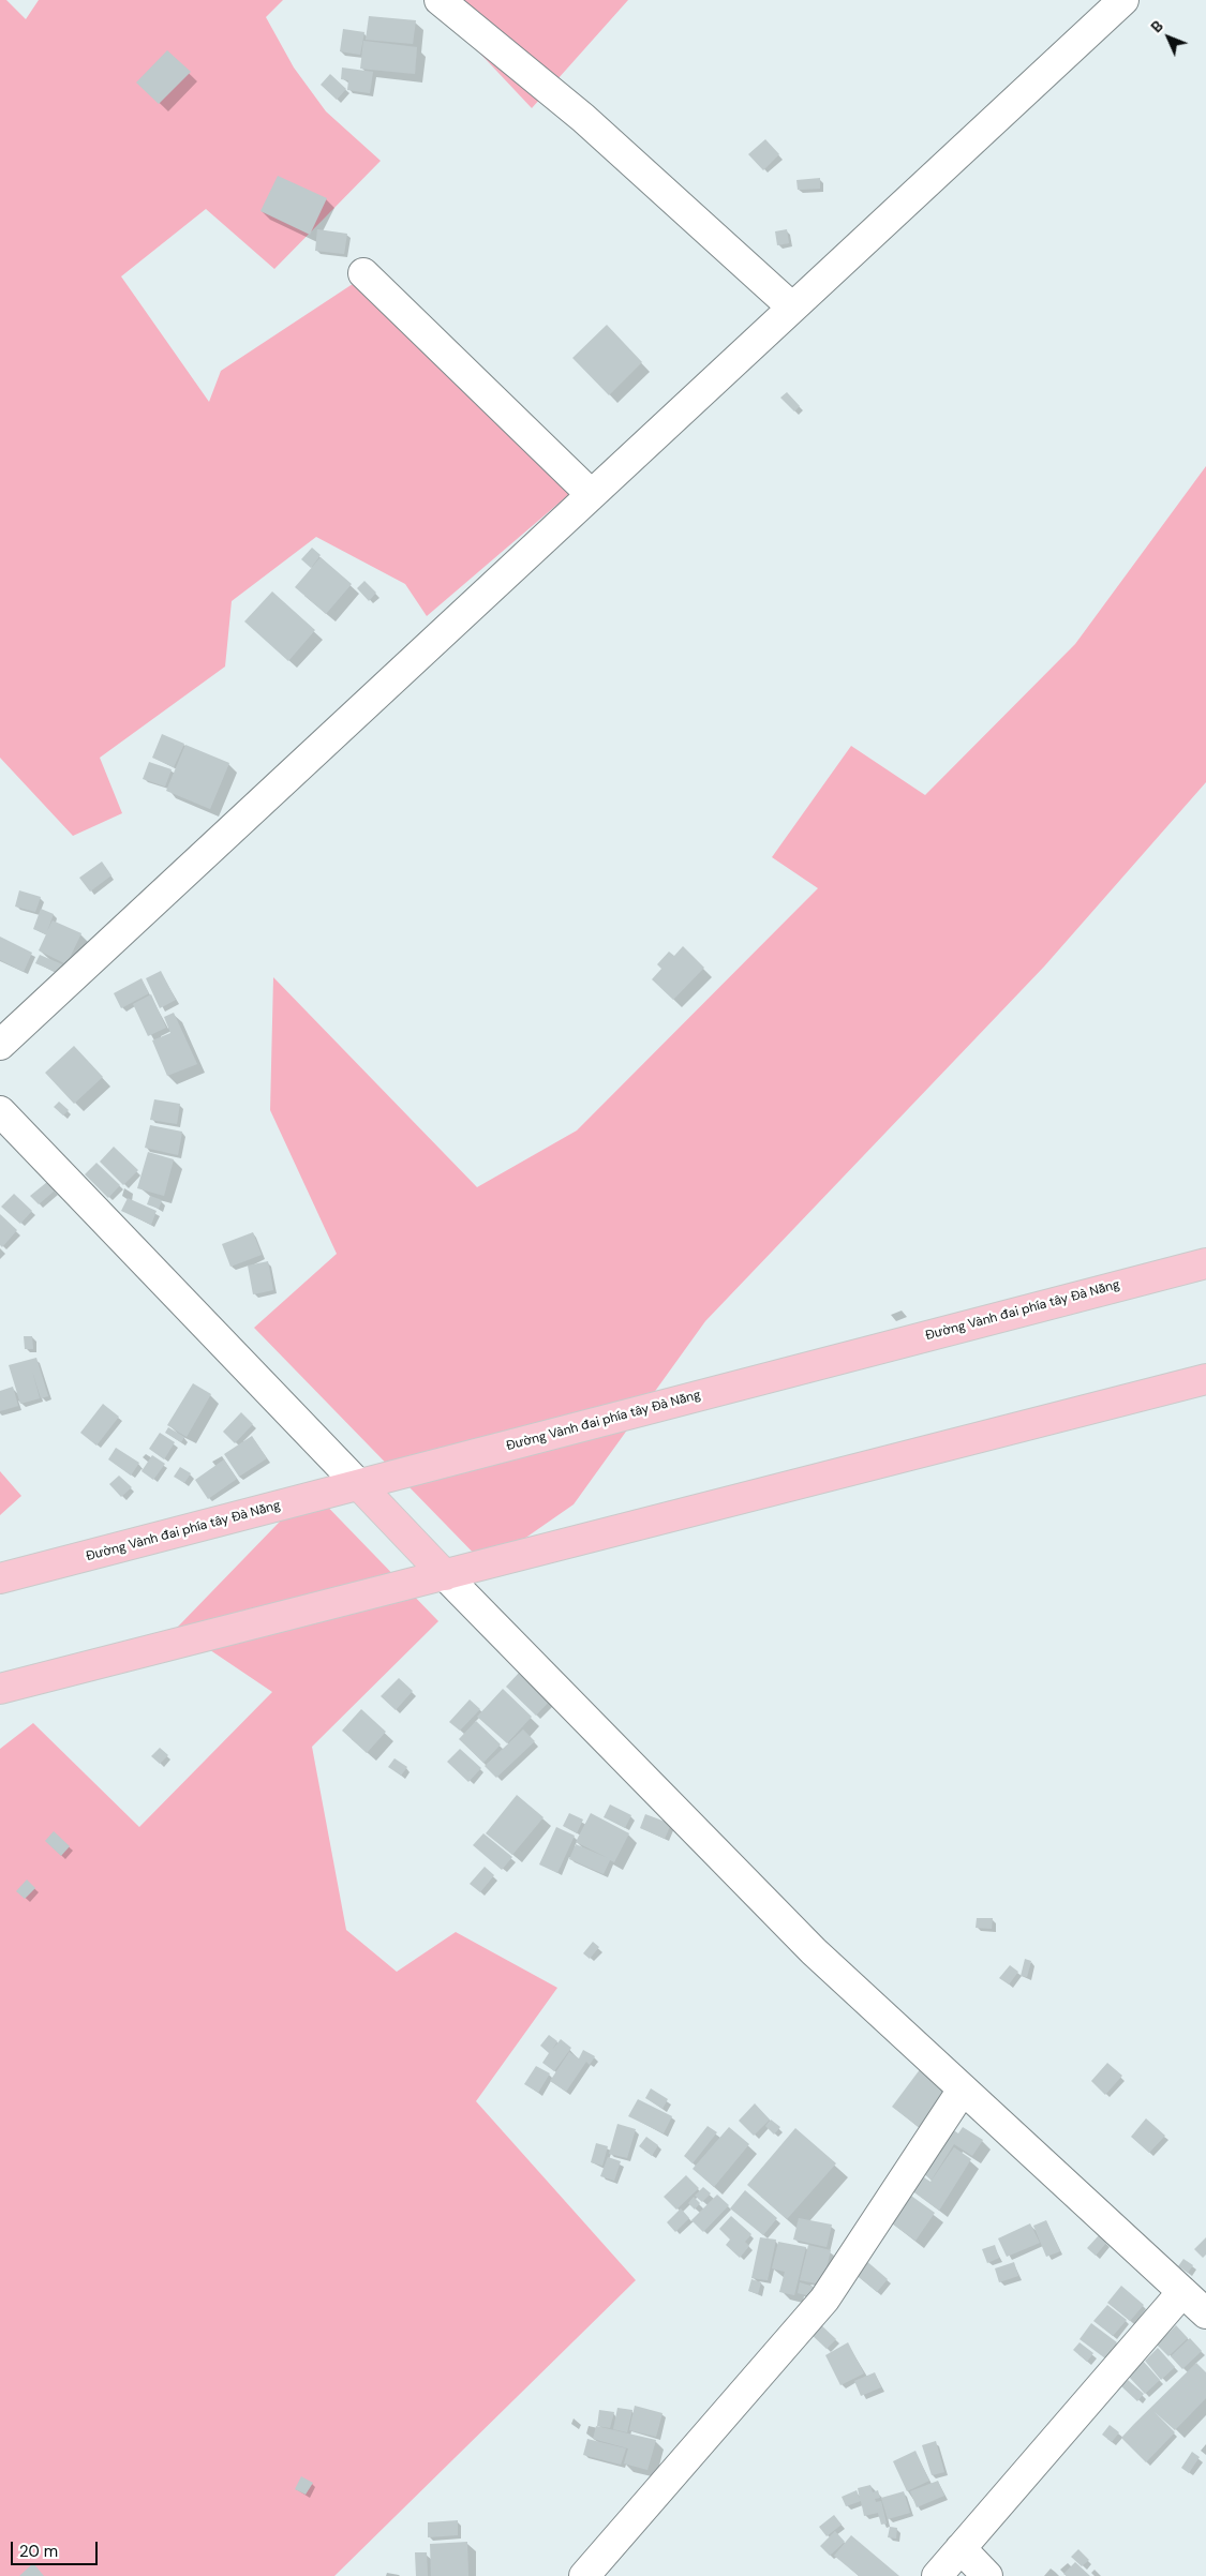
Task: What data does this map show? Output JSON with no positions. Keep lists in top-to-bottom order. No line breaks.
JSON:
{"streets":{"main road":["Đường Vành đai phía tây Đà Nẵng"]},"scale_bar":"20 m","north":"top left"}
